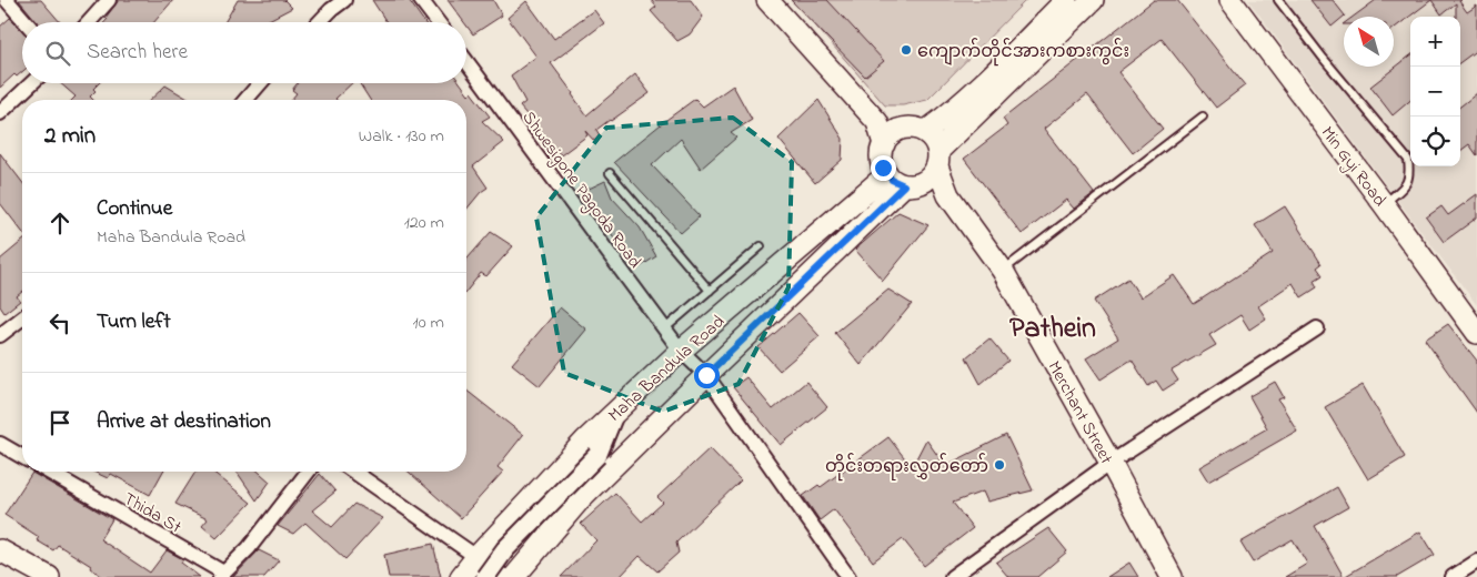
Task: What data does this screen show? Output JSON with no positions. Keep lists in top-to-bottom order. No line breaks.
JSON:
{"streets":{"main road":["Min Gyi Road","Maha Bandula Road","Merchant Street"],"street":["Shwesigone Pagoda Road","Thida St"]},"crossings":[["Shwesigone Pagoda Road","Maha Bandula Road"],["Maha Bandula Road","Merchant Street"]],"districts":["Pathein"],"places":["ကျောက်တိုင်အားကစားကွင်း","တိုင်းတရားလွှတ်တော်"],"north":"top left","page":{"map_buttons":["+","−"],"search":"Search here","heading":["2 min","Walk · 130 m"],"list":[["Continue","Maha Bandula Road","120 m"],["Turn left","10 m"],"Arrive at destination"]}}
